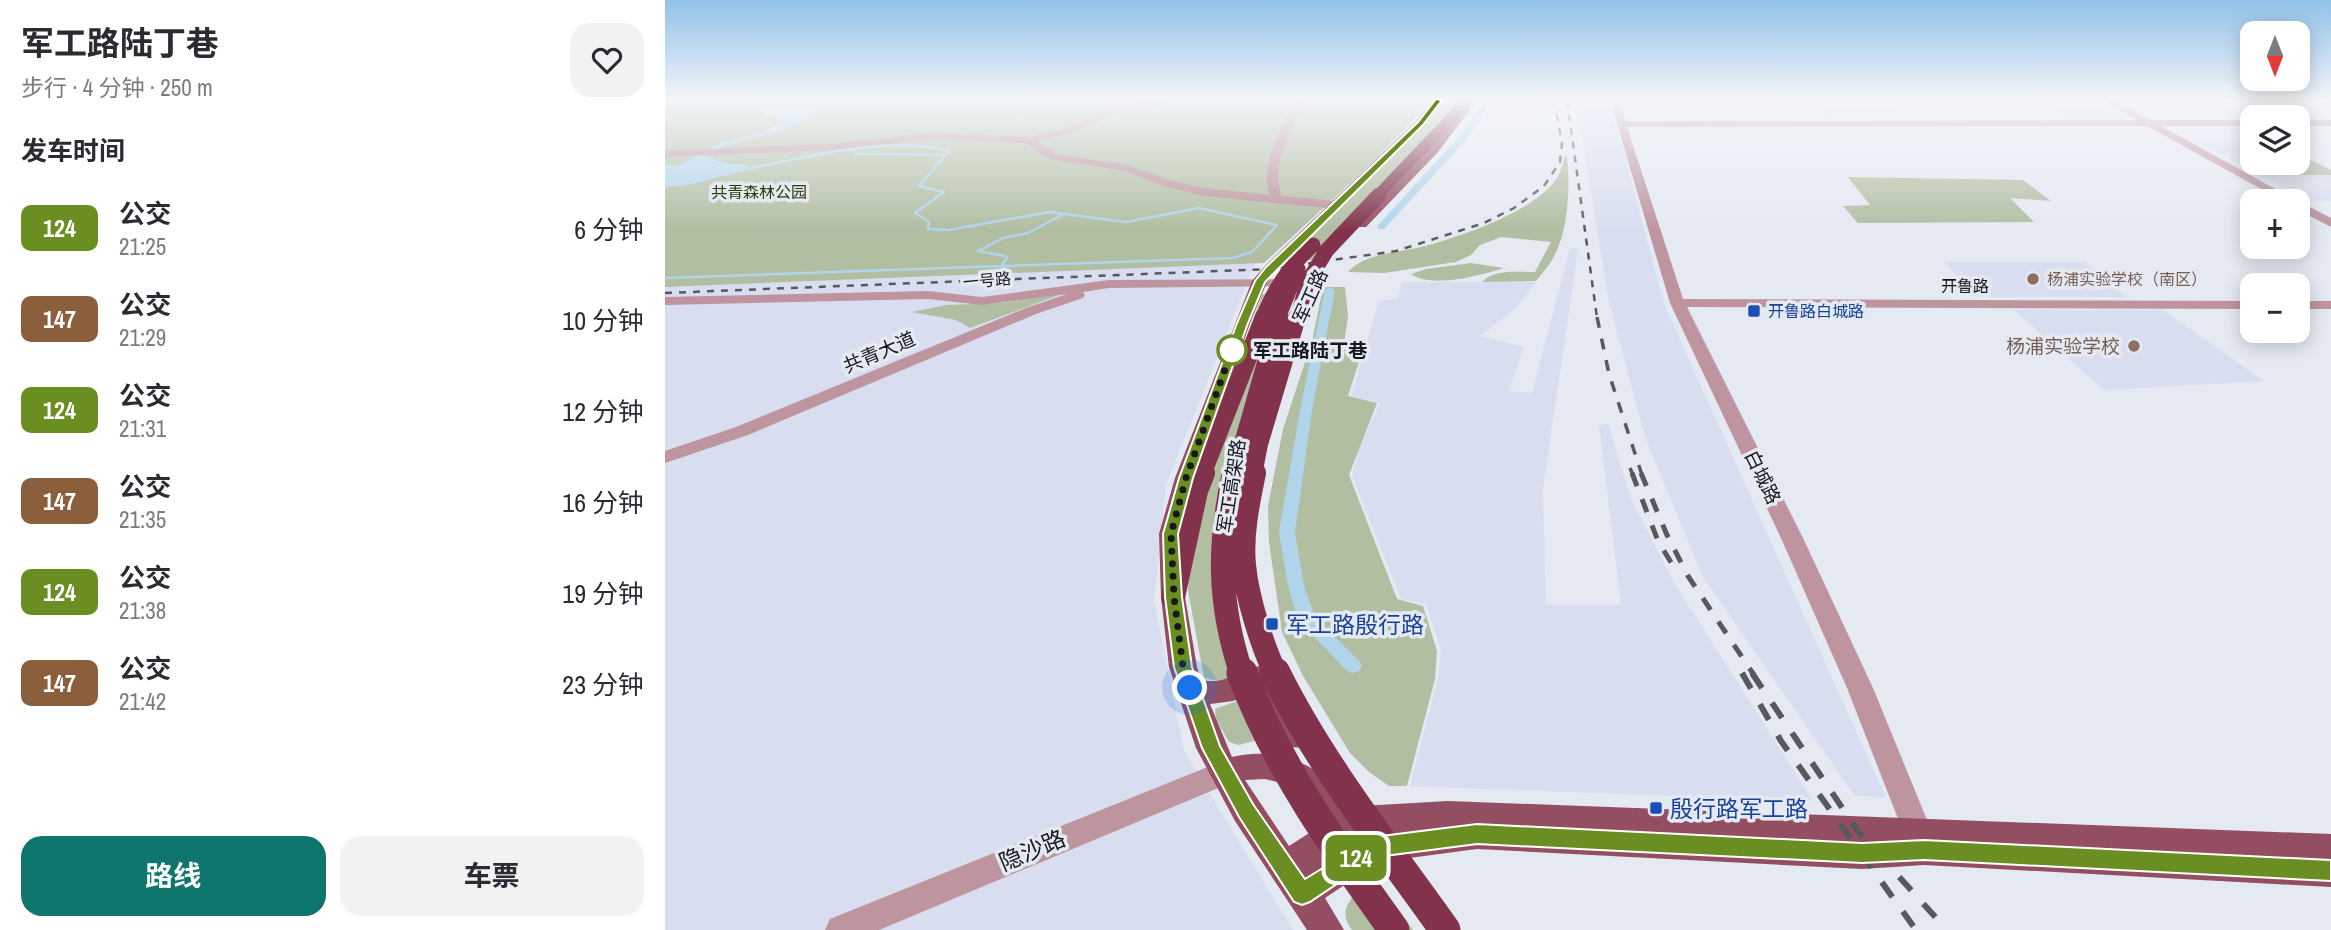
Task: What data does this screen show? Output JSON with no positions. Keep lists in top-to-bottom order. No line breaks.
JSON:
{"streets":{"highway":["军工高架路"],"main road":["军工路"],"street":["一号路","开鲁路","共青大道","白城路","隐沙路"]},"crossings":[["一号路","军工路"],["一号路","共青大道"],["开鲁路","白城路"],["军工路","军工高架路"],["军工路","隐沙路"]],"parks":["共青森林公园"],"places":{"other":["杨浦实验学校（南区）","杨浦实验学校","军工路陆丁巷"],"transit":["开鲁路白城路","军工路殷行路","殷行路军工路"]},"lines":["bus line 124"],"north":"bottom","page":{"heading":[["军工路陆丁巷","步行 · 4 分钟 · 250 m"],"发车时间"],"on_map":"124","map_buttons":["+","−"],"list":[{"mark":"124","name":"公交","note":"21:25","value":"6 分钟"},{"mark":"147","name":"公交","note":"21:29","value":"10 分钟"},{"mark":"124","name":"公交","note":"21:31","value":"12 分钟"},{"mark":"147","name":"公交","note":"21:35","value":"16 分钟"},{"mark":"124","name":"公交","note":"21:38","value":"19 分钟"},{"mark":"147","name":"公交","note":"21:42","value":"23 分钟"}],"buttons":["路线","车票"]}}
